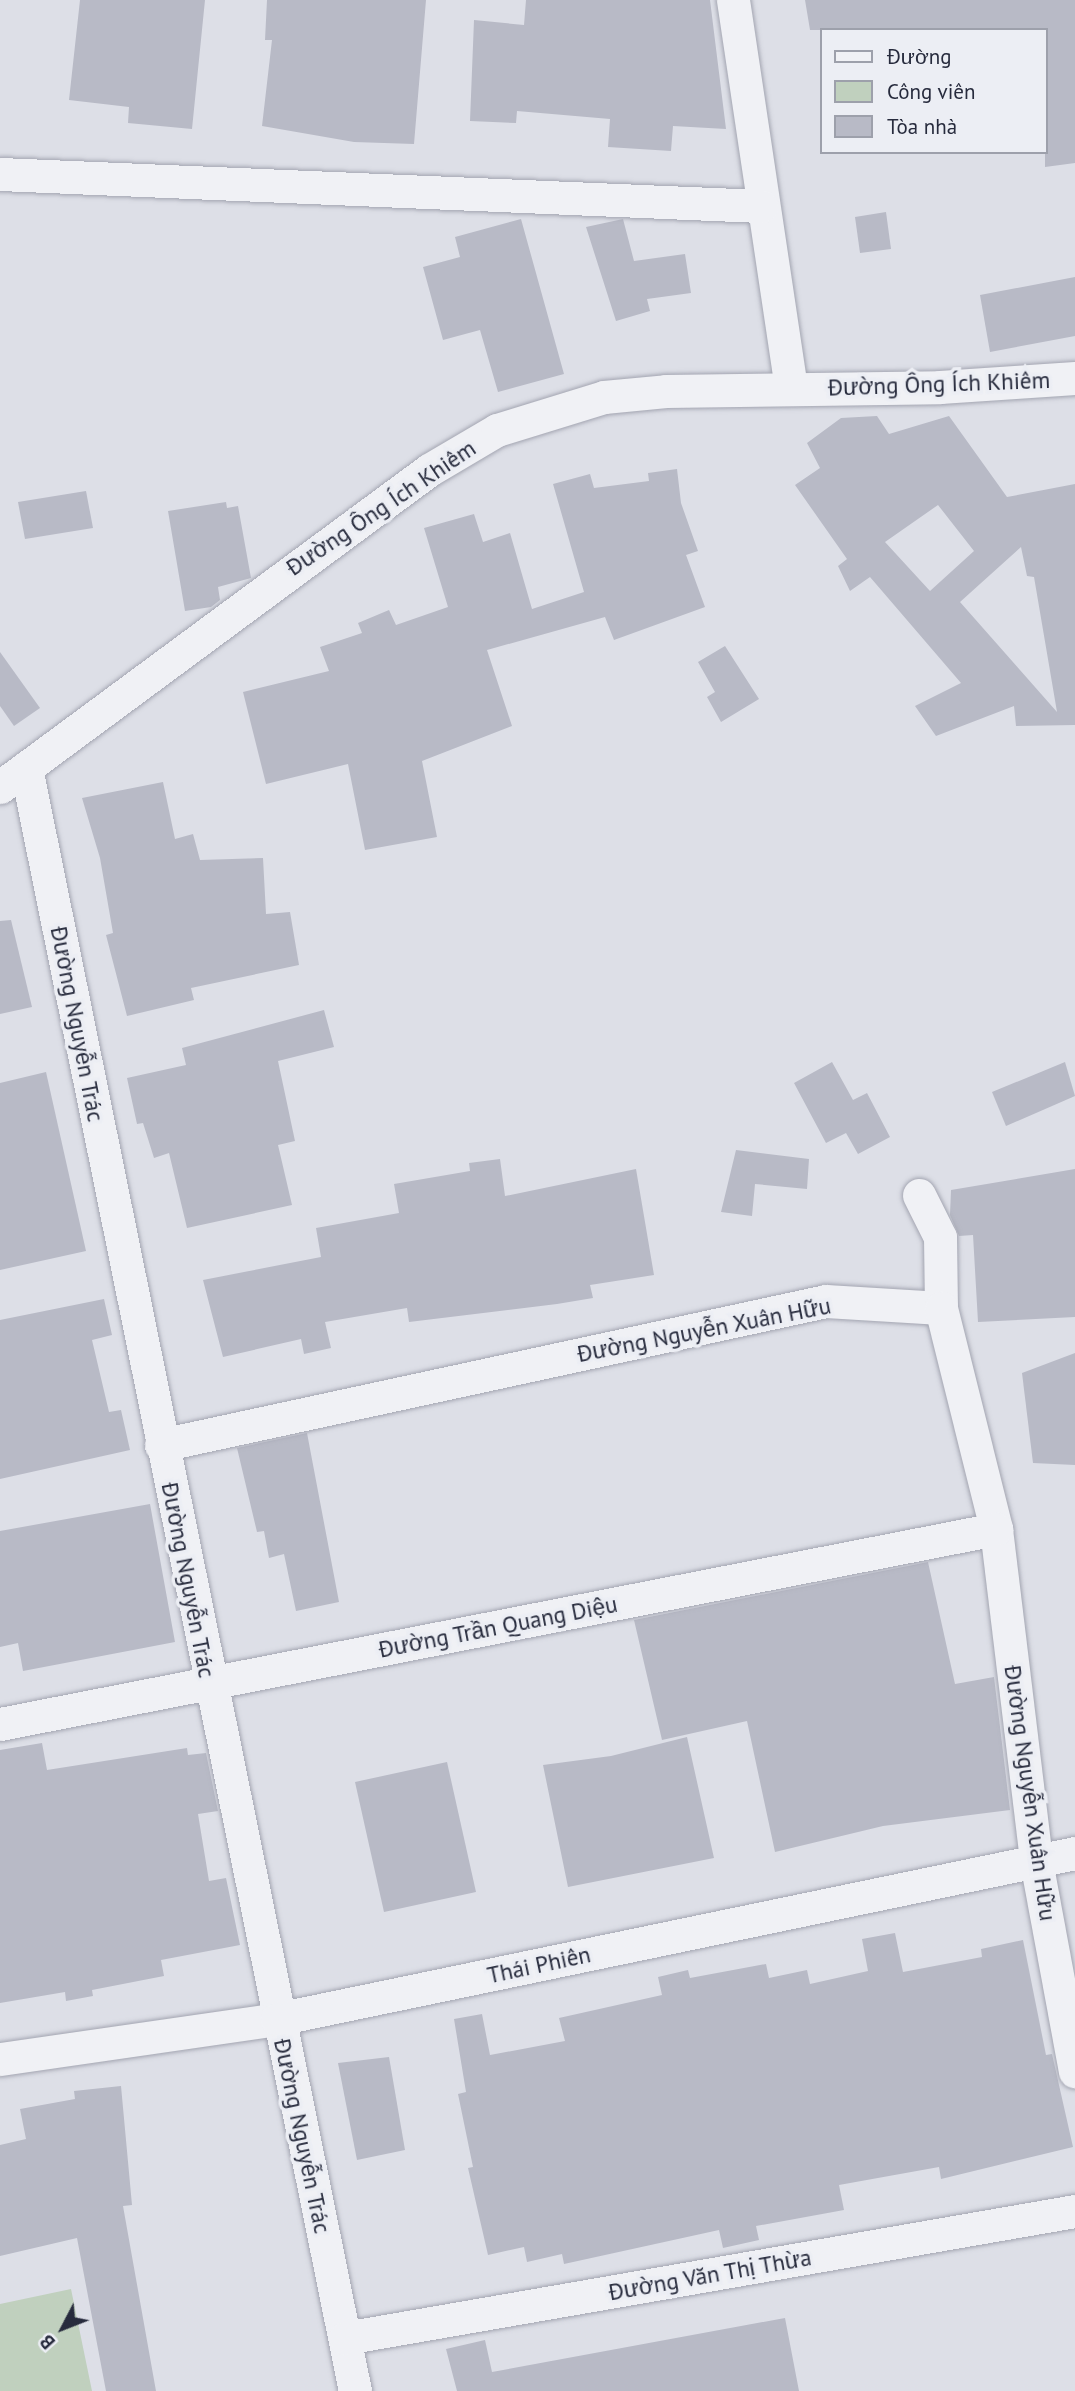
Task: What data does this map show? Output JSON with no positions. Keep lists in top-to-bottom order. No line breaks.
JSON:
{"streets":{"street":["Đường Ông Ích Khiêm","Đường Nguyễn Trác","Đường Nguyễn Xuân Hữu","Đường Trần Quang Diệu","Thái Phiên","Đường Văn Thị Thừa"]},"crossings":[["Đường Ông Ích Khiêm","Đường Nguyễn Trác"],["Đường Nguyễn Trác","Đường Nguyễn Xuân Hữu"],["Đường Nguyễn Trác","Đường Trần Quang Diệu"],["Đường Nguyễn Trác","Thái Phiên"],["Đường Nguyễn Trác","Đường Văn Thị Thừa"],["Đường Nguyễn Xuân Hữu","Đường Trần Quang Diệu"],["Đường Nguyễn Xuân Hữu","Thái Phiên"]],"legend":["Đường","Công viên","Tòa nhà"],"north":"bottom left"}
